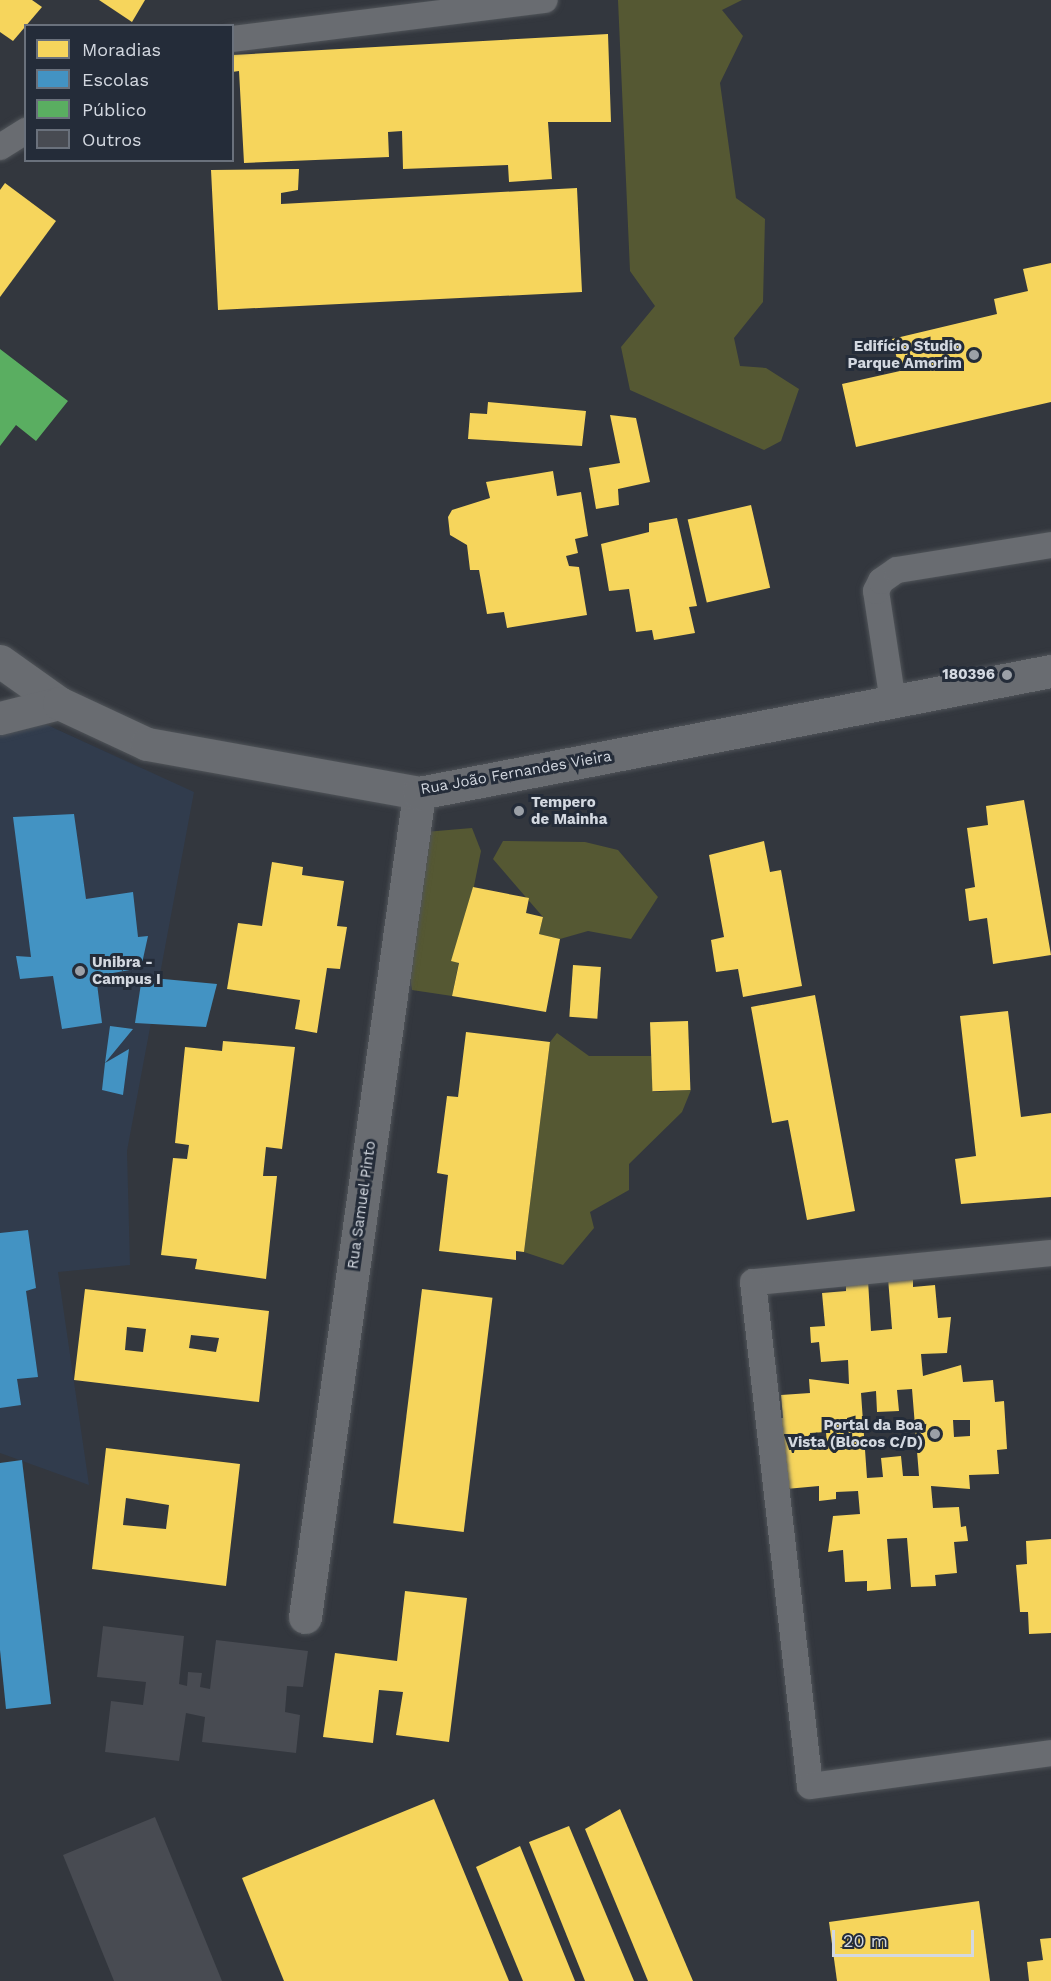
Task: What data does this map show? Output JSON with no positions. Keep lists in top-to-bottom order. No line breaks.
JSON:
{"streets":{"main road":["Rua João Fernandes Vieira","Rua Samuel Pinto"]},"crossings":[["Rua João Fernandes Vieira","Rua Samuel Pinto"]],"places":["Edifício Studio Parque Amorim","180396","Tempero de Mainha","Unibra - Campus I","Portal da Boa Vista (Blocos C/D)"],"legend":["Moradias","Escolas","Público","Outros"],"scale_bar":"20 m"}
